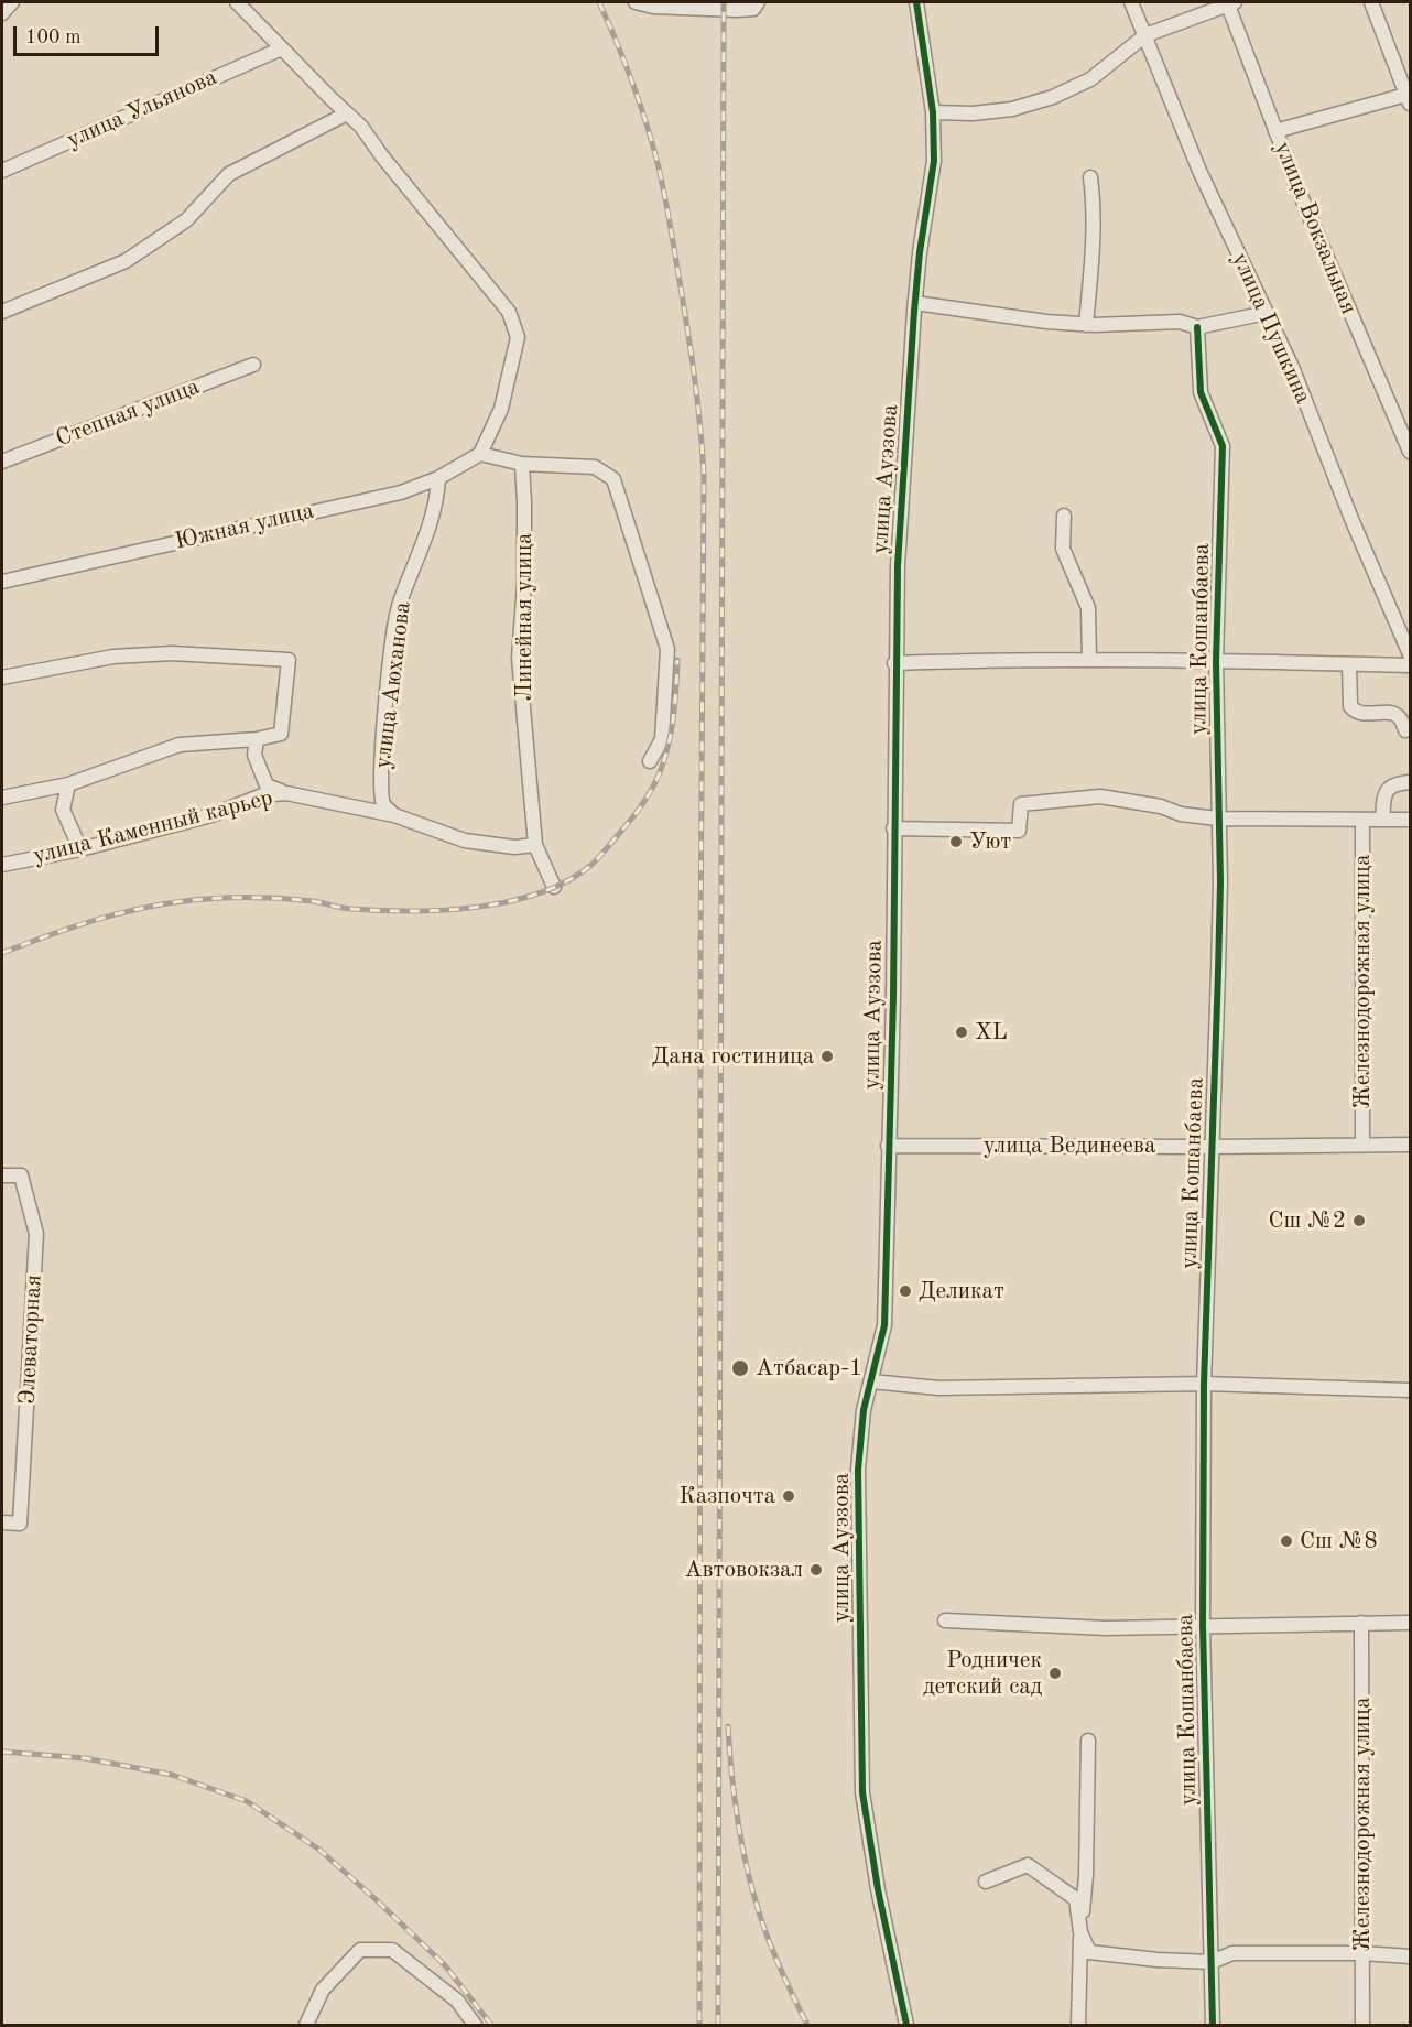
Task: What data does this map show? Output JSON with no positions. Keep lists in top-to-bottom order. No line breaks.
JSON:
{"streets":{"street":["улица Ульянова","улица Вокзальная","улица Пушкина","Степная улица","улица Ауэзова","Южная улица","Линейная улица","улица Кошанбаева","улица Аюханова","улица Каменный карьер","Железнодорожная улица","улица Вединеева","Элеваторная"]},"crossings":[["улица Ауэзова","улица Вединеева"],["Южная улица","улица Аюханова"],["Линейная улица","улица Каменный карьер"],["улица Кошанбаева","улица Вединеева"],["улица Аюханова","улица Каменный карьер"],["Железнодорожная улица","улица Вединеева"]],"places":["Уют","XL","Дана гостиница","Сш №2","Деликат","Атбасар-1","Казпочта","Сш №8","Автовокзал","Родничек детский сад"],"scale_bar":"100 m"}
